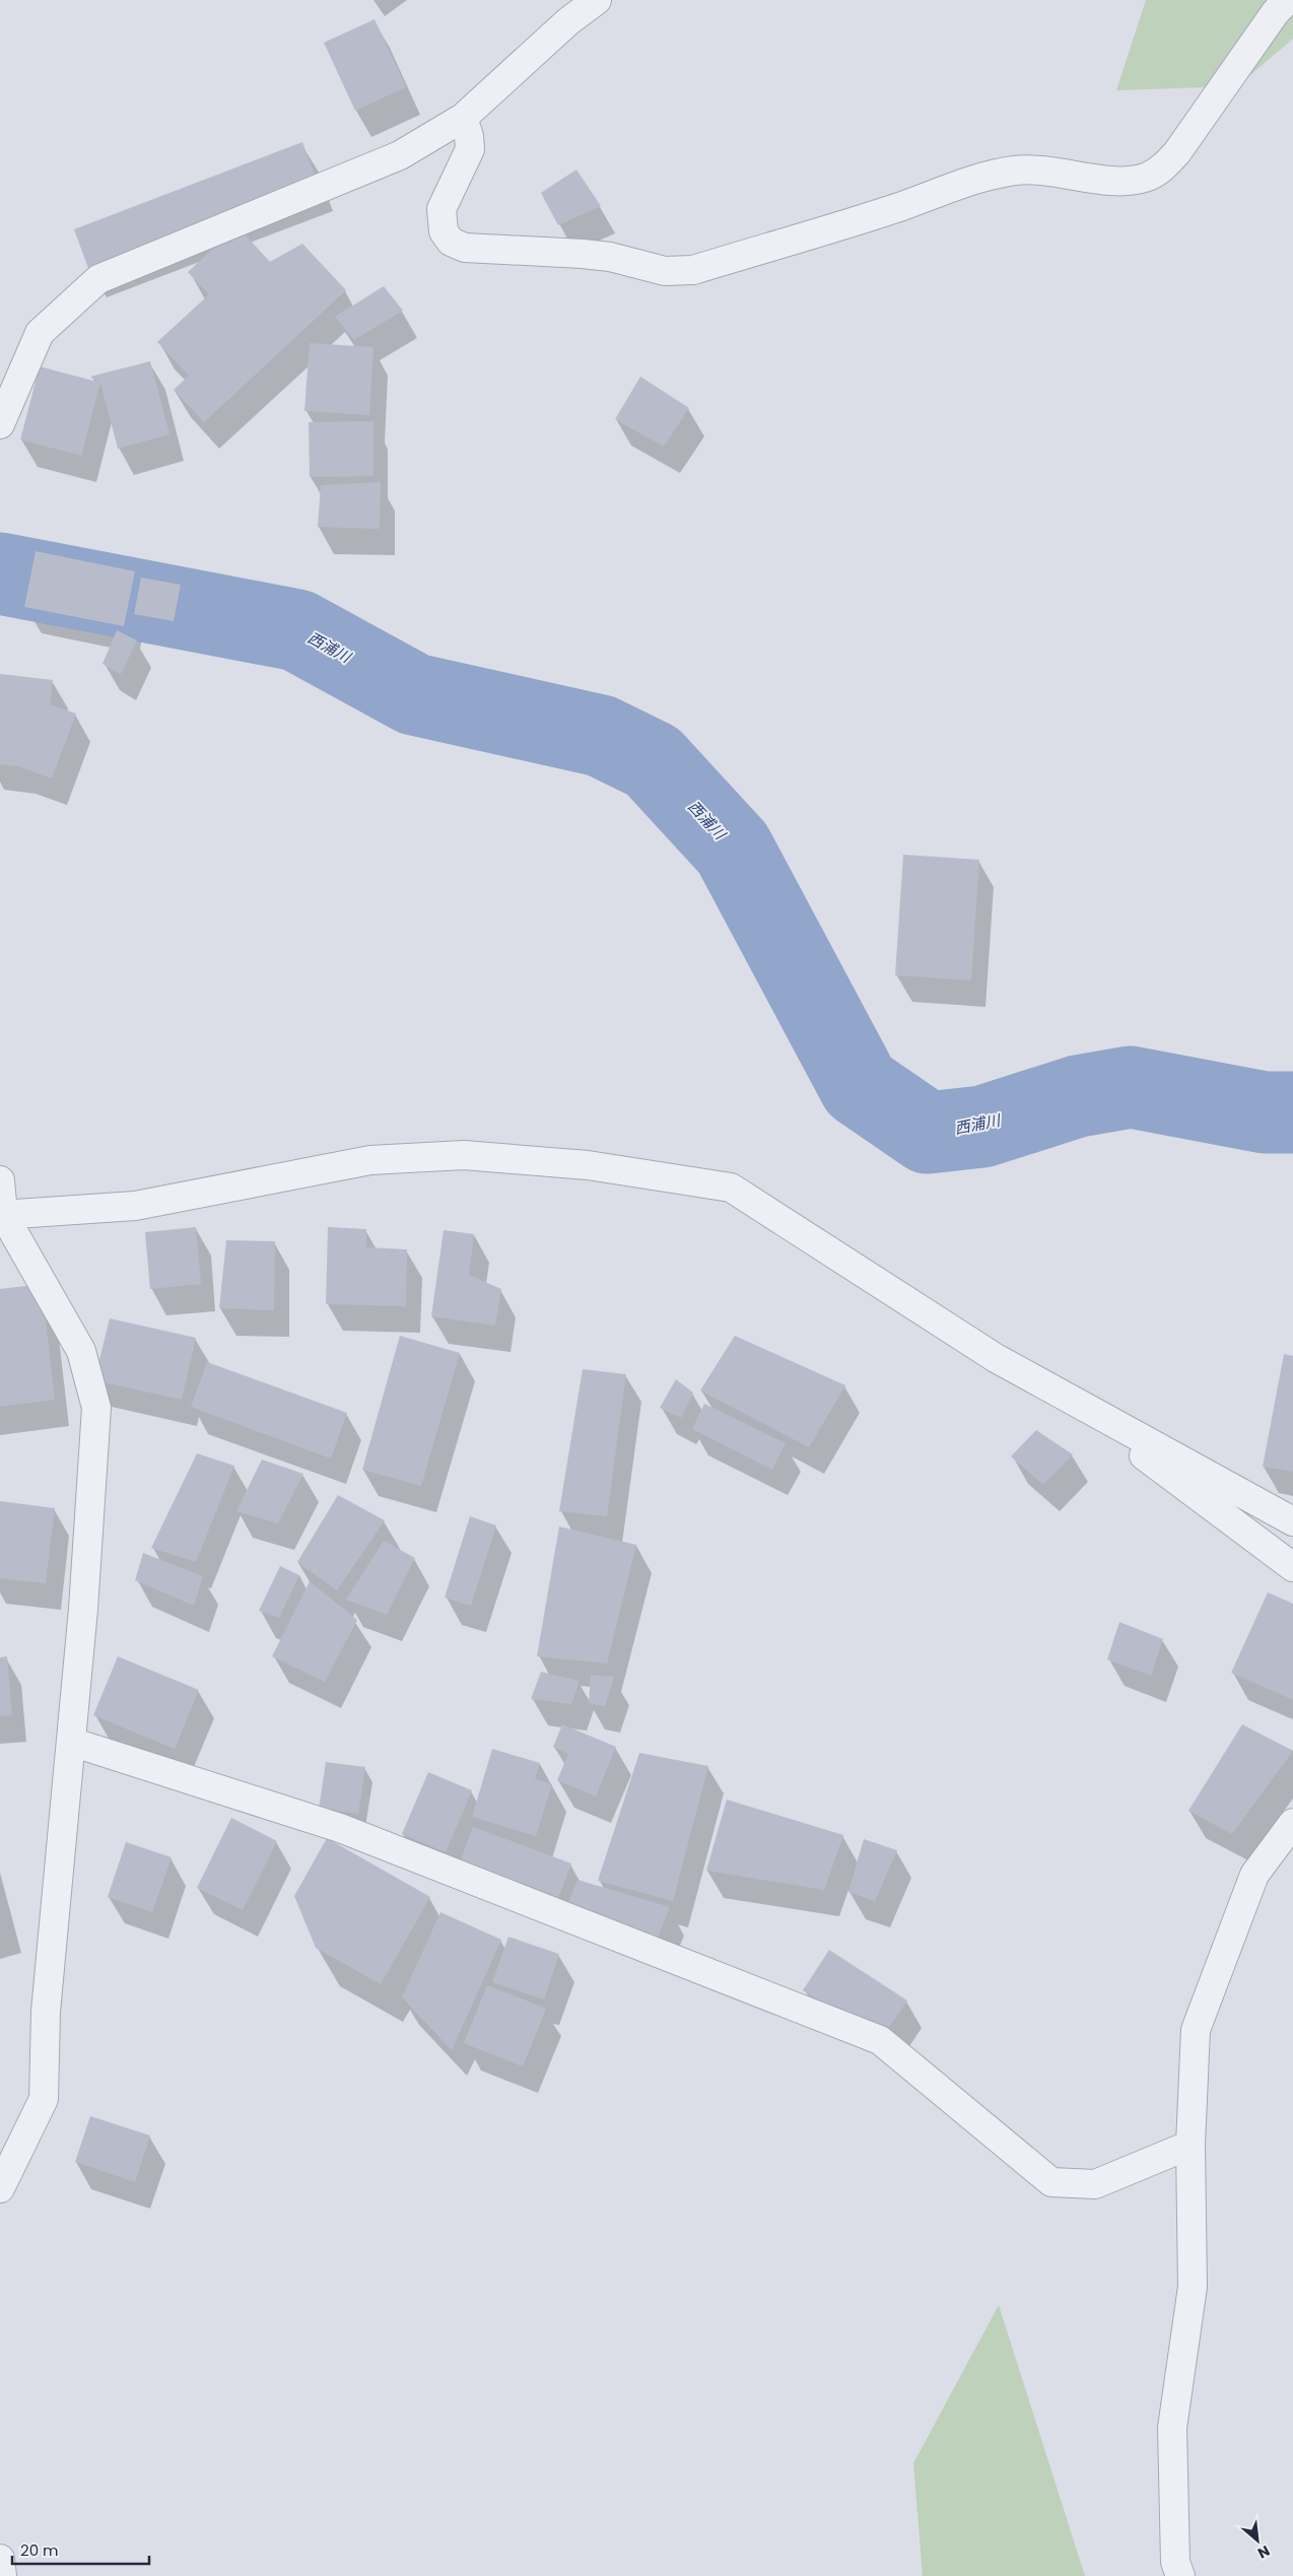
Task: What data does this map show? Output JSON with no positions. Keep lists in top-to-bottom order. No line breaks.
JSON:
{"water":["西浦川"],"scale_bar":"20 m","north":"bottom right"}
